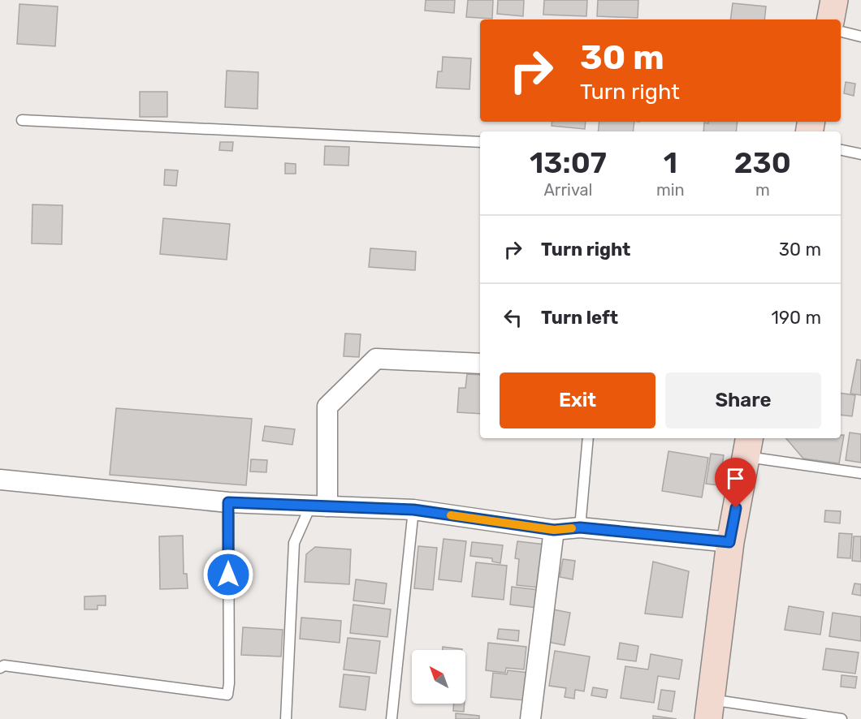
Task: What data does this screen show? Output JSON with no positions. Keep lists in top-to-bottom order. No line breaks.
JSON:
{"north":"top left","page":{"turn":["30 m","Turn right"],"eta":["13:07","Arrival","1","min","230","m"],"list":[{"name":"Turn right","value":"30 m"},{"name":"Turn left","value":"190 m"}],"buttons":["Exit","Share"]}}
